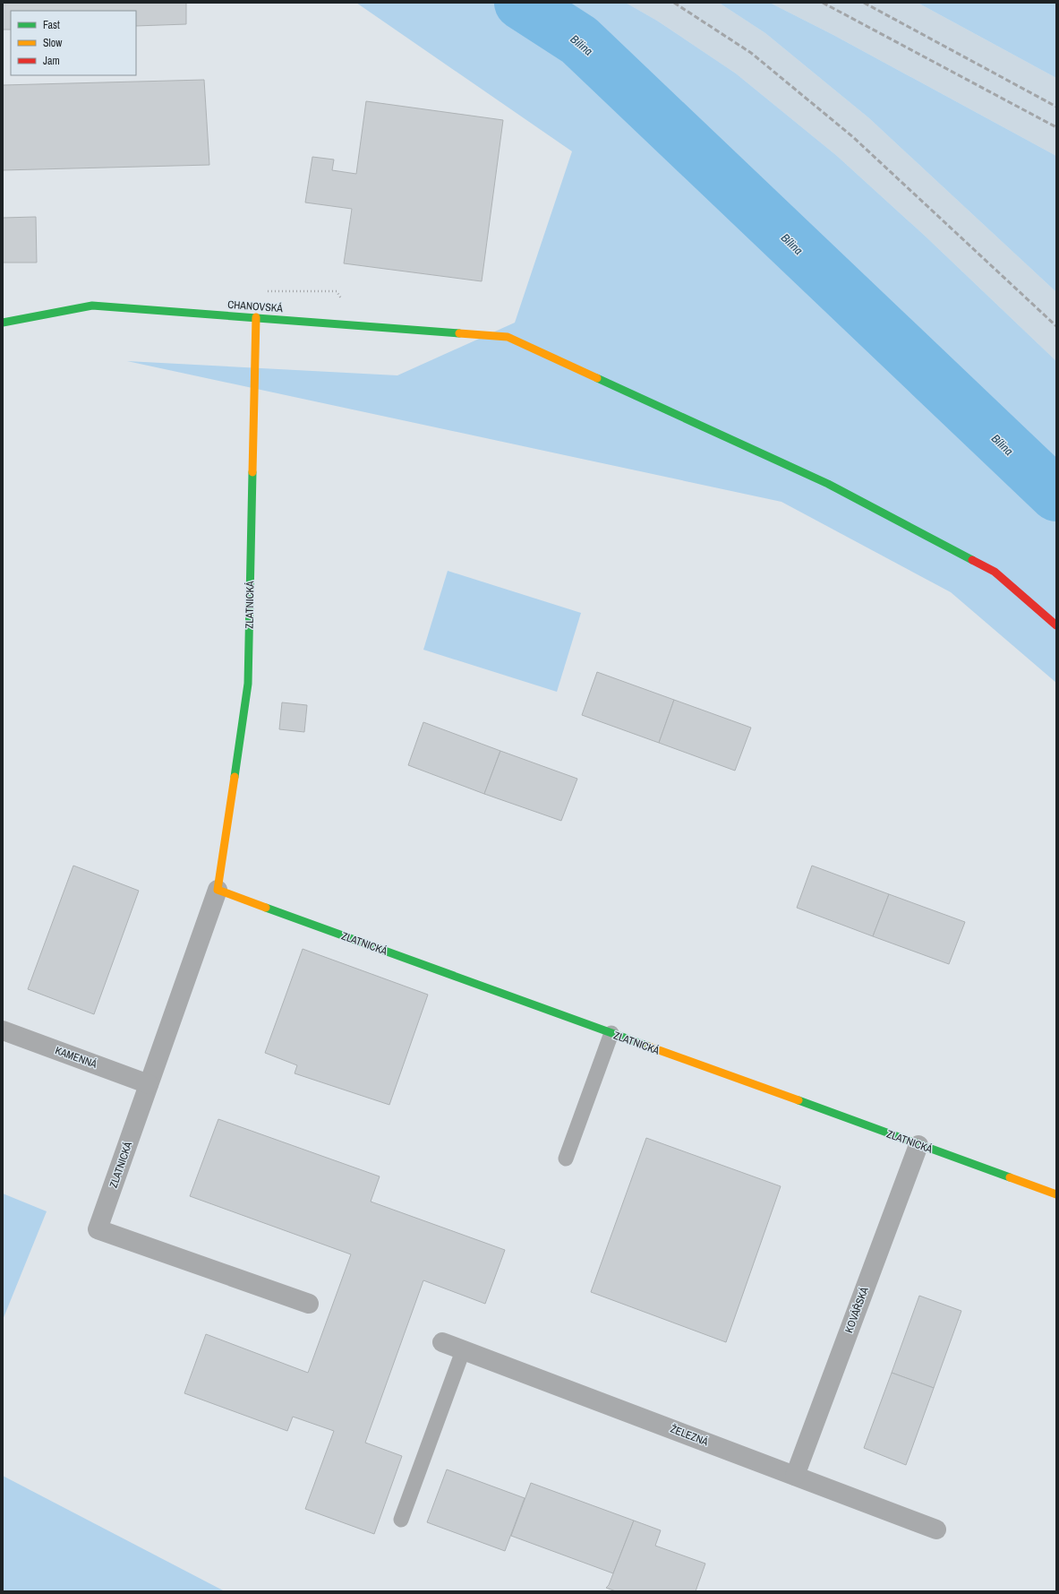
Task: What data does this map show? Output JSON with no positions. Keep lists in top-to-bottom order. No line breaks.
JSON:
{"streets":{"street":["CHANOVSKÁ","ZLATNICKÁ","KAMENNÁ","KOVÁŘSKÁ","ŽELEZNÁ"]},"crossings":[["CHANOVSKÁ","ZLATNICKÁ"],["ZLATNICKÁ","KAMENNÁ"],["ZLATNICKÁ","KOVÁŘSKÁ"],["KOVÁŘSKÁ","ŽELEZNÁ"]],"water":["Bílina"],"legend":["Fast","Slow","Jam"]}
